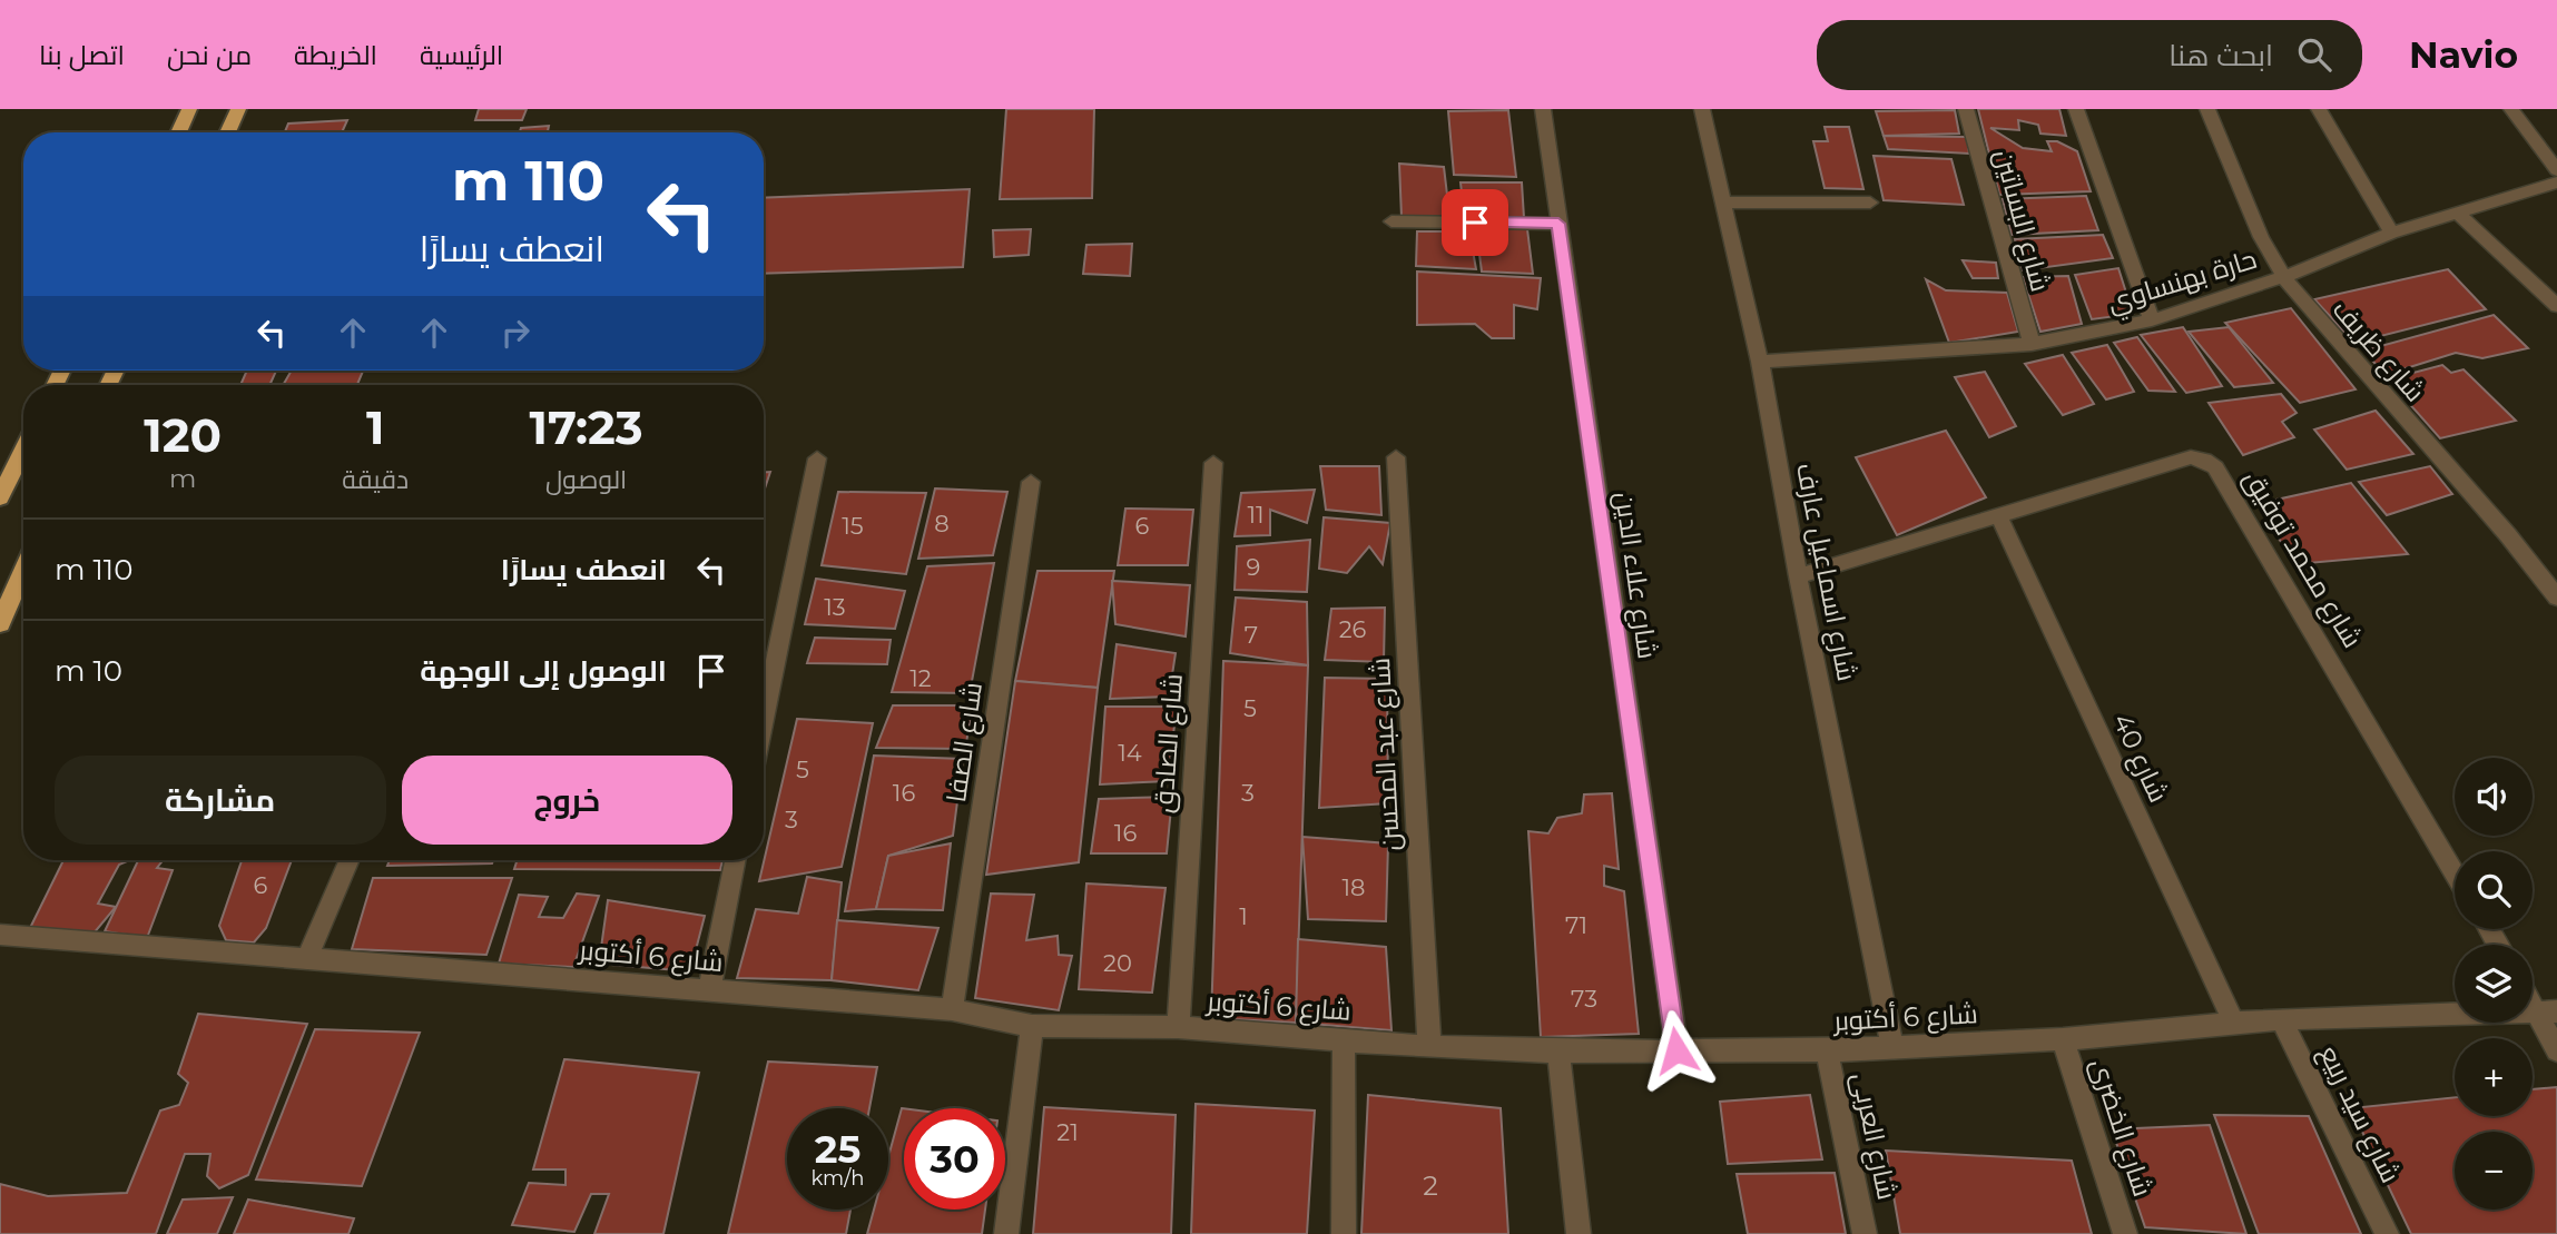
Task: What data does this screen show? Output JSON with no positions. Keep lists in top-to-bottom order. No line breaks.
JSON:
{"streets":{"street":["شارع البساتين","حارة بهنساوي","شارع ظريف","شارع محمد توفيق","شارع اسماعيل عارف","شارع علاء الدين","شارع الصفا","شارع الصادق","شارع عبد المحسن","شارع 40","شارع 6 أكتوبر","شارع سيد ربيع","شارع الخضرى","شارع العربى"]},"crossings":[["شارع البساتين","حارة بهنساوي"],["حارة بهنساوي","شارع ظريف"],["حارة بهنساوي","شارع اسماعيل عارف"],["شارع محمد توفيق","شارع اسماعيل عارف"],["شارع محمد توفيق","شارع 40"],["شارع اسماعيل عارف","شارع 6 أكتوبر"],["شارع علاء الدين","شارع 6 أكتوبر"],["شارع الصفا","شارع 6 أكتوبر"],["شارع الصادق","شارع 6 أكتوبر"],["شارع عبد المحسن","شارع 6 أكتوبر"],["شارع 40","شارع 6 أكتوبر"],["شارع 6 أكتوبر","شارع سيد ربيع"],["شارع 6 أكتوبر","شارع الخضرى"],["شارع 6 أكتوبر","شارع العربى"]],"house_numbers":["11","8","15","6","9","13","26","7","12","5","14","5","16","3","3","16","6","18","1","71","20","73","21","2"],"page":{"header":"Navio","search":"ابحث هنا","nav":["الرئيسية","الخريطة","من نحن","اتصل بنا"],"turn":["110 m","انعطف يسارًا"],"eta":["17:23","الوصول","1","دقيقة","120","m"],"list":[{"name":"انعطف يسارًا","value":"110 m"},{"name":"الوصول إلى الوجهة","value":"10 m"}],"buttons":["خروج","مشاركة"],"map_buttons":["+","−"],"speed":"25 km/h","limit":"30"}}
